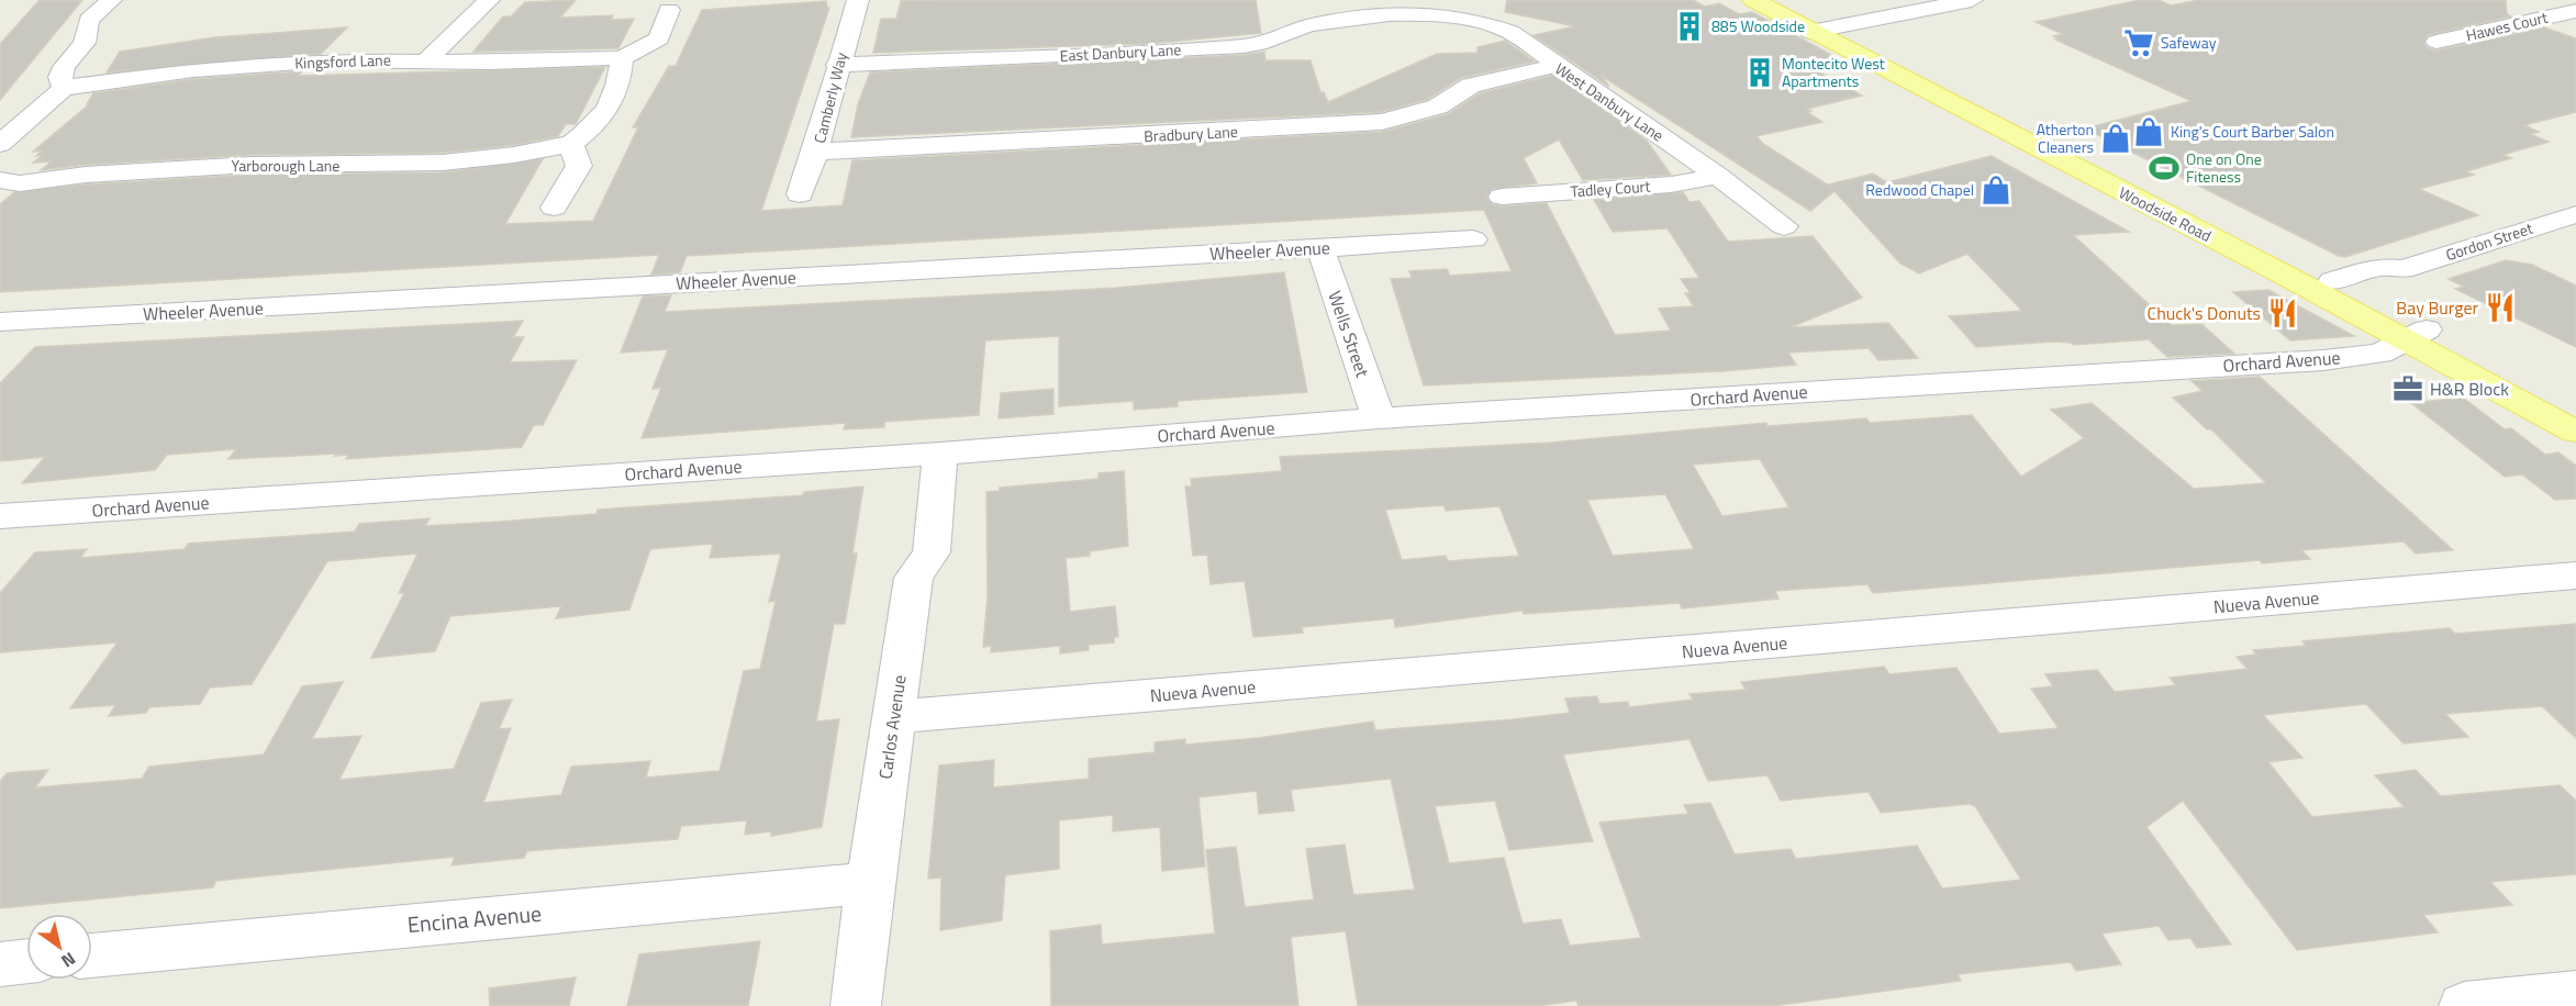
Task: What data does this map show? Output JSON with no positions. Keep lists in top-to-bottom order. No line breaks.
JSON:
{"streets":{"main road":["Woodside Road"],"street":["Hawes Court","East Danbury Lane","Kingsford Lane","Camberly Way","West Danbury Lane","Bradbury Lane","Yarborough Lane","Tadley Court","Gordon Street","Wheeler Avenue","Wells Street","Orchard Avenue","Nueva Avenue","Carlos Avenue","Encina Avenue"]},"crossings":[["East Danbury Lane","Camberly Way"],["East Danbury Lane","West Danbury Lane"],["Camberly Way","Bradbury Lane"],["West Danbury Lane","Bradbury Lane"],["West Danbury Lane","Tadley Court"],["Woodside Road","Gordon Street"],["Woodside Road","Orchard Avenue"],["Wheeler Avenue","Wells Street"],["Wells Street","Orchard Avenue"],["Orchard Avenue","Carlos Avenue"],["Nueva Avenue","Carlos Avenue"],["Carlos Avenue","Encina Avenue"]],"places":{"building":["885 Woodside","Montecito West Apartments"],"supermarket":["Safeway"],"shop":["King's Court Barber Salon","Atherton Cleaners","Redwood Chapel"],"sports":["One on One Fiteness"],"restaurant":["Bay Burger","Chuck's Donuts"],"office":["H&R Block"]},"north":"bottom right"}
